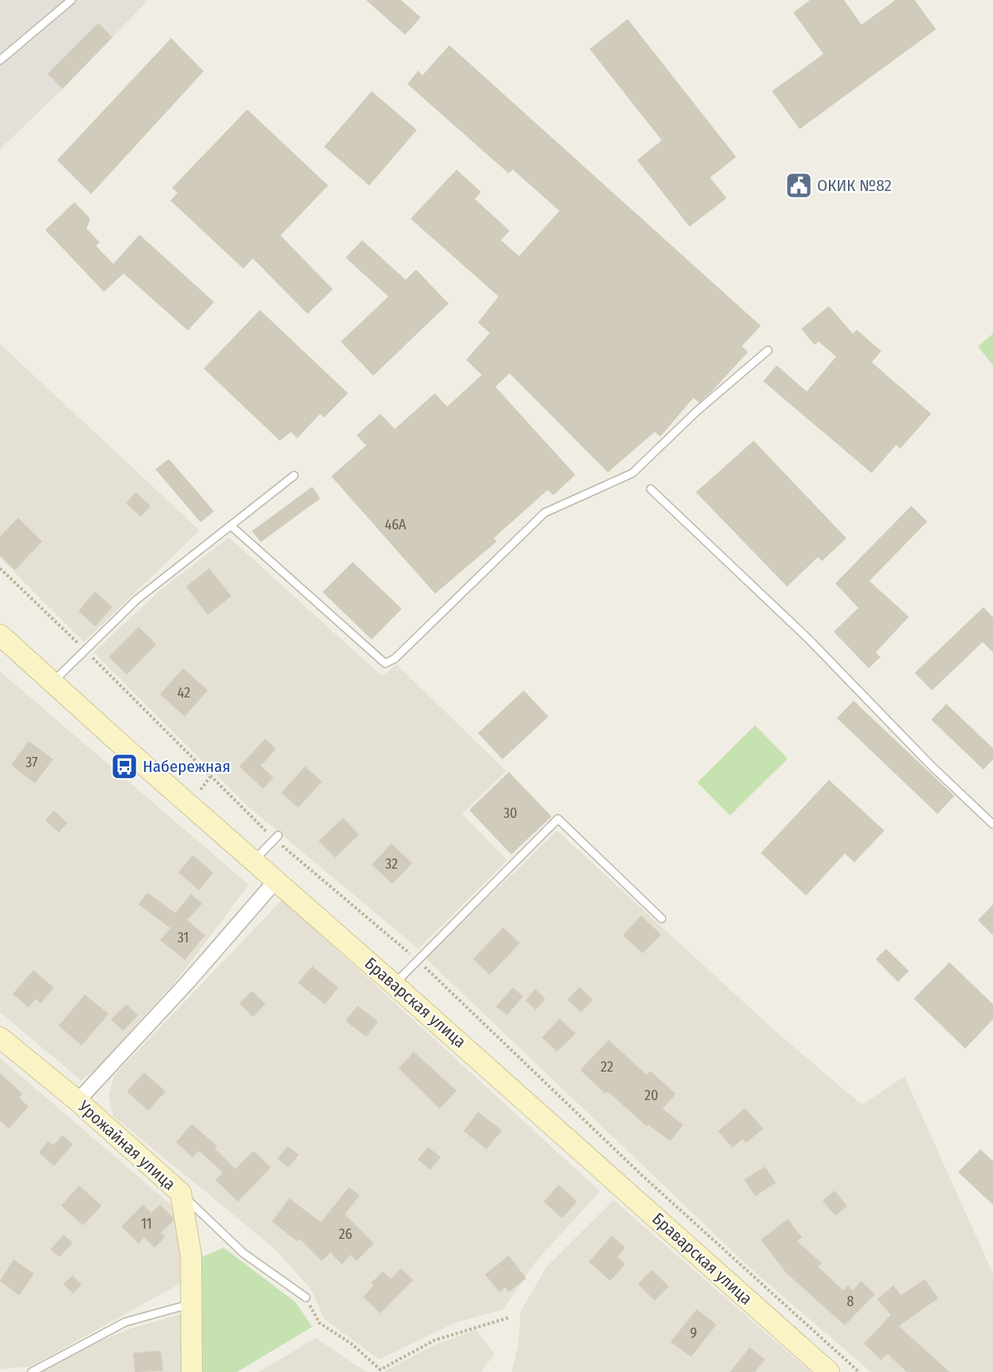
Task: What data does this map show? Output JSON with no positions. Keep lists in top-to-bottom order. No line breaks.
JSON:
{"streets":{"main road":["Браварская улица","Урожайная улица"]},"places":{"public building":["ОКИК №82"],"bus stop":["Набережная"]},"house_numbers":["46А","42","37","30","32","31","22","20","11","26","8","9"]}
